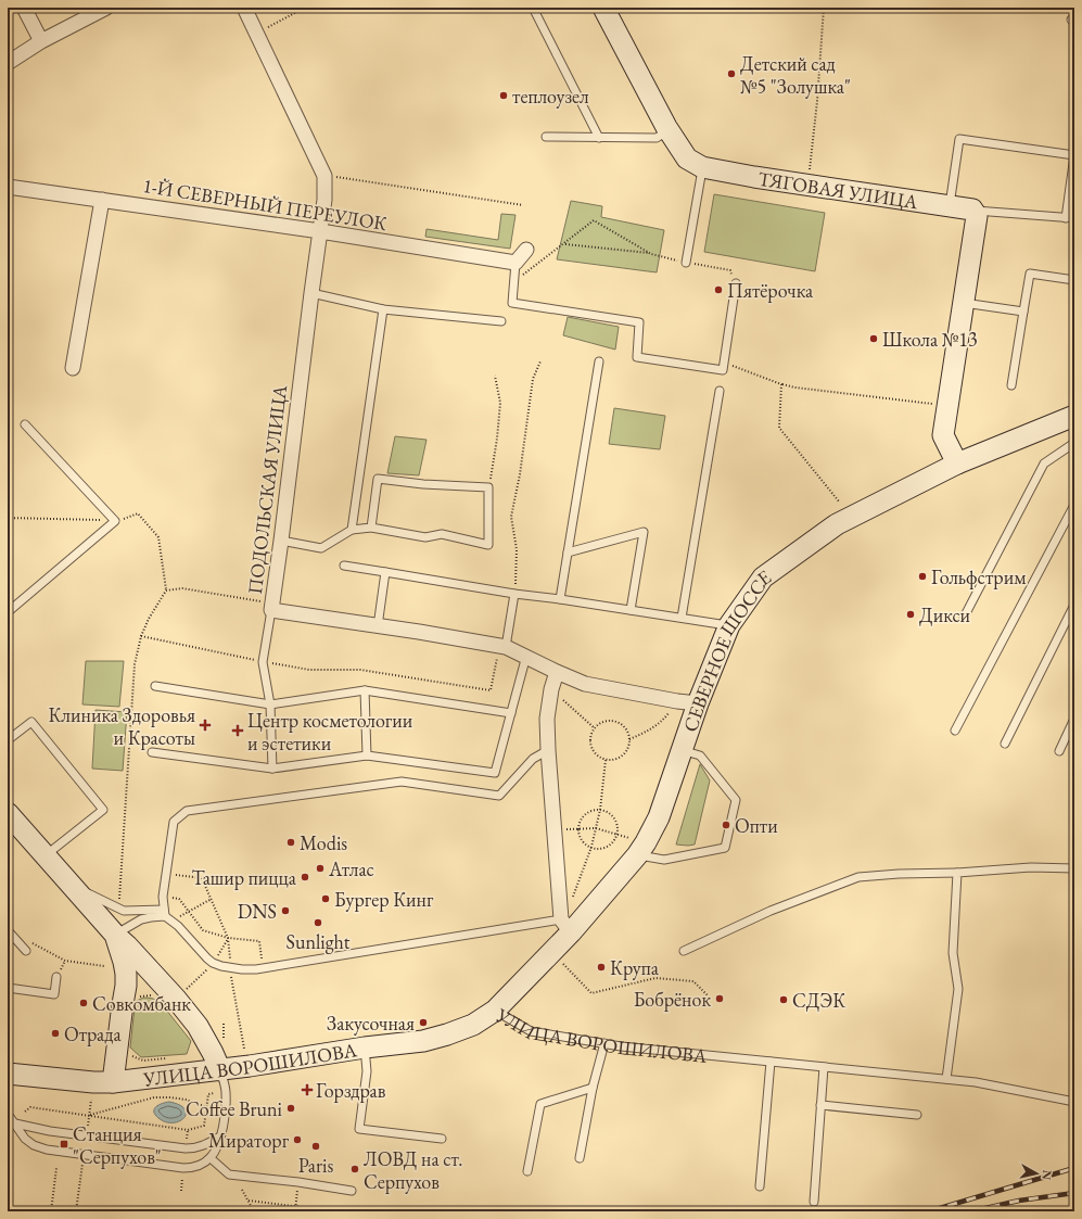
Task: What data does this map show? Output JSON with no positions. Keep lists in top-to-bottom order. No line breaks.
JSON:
{"streets":{"main road":["ТЯГОВАЯ УЛИЦА","СЕВЕРНОЕ ШОССЕ","УЛИЦА ВОРОШИЛОВА"],"street":["1-Й СЕВЕРНЫЙ ПЕРЕУЛОК","ПОДОЛЬСКАЯ УЛИЦА"]},"crossings":[["1-Й СЕВЕРНЫЙ ПЕРЕУЛОК","ПОДОЛЬСКАЯ УЛИЦА"],["ПОДОЛЬСКАЯ УЛИЦА","СЕВЕРНОЕ ШОССЕ"],["СЕВЕРНОЕ ШОССЕ","УЛИЦА ВОРОШИЛОВА"]],"places":{"other":["Детский сад №5 \"Золушка\"","теплоузел","Пятёрочка","Школа №13","Гольфстрим","Дикси","Опти","Modis","Атлас","Ташир пицца","Бургер Кинг","DNS","Sunlight","Крупа","Бобрёнок","СДЭК","Совкомбанк","Закусочная","Отрада","Coffee Bruni","Мираторг","Paris","ЛОВД на ст. Серпухов"],"health":["Клиника Здоровья и Красоты","Центр косметологии и эстетики","Горздрав"],"transit":["Станция \"Серпухов\""]},"north":"right"}
